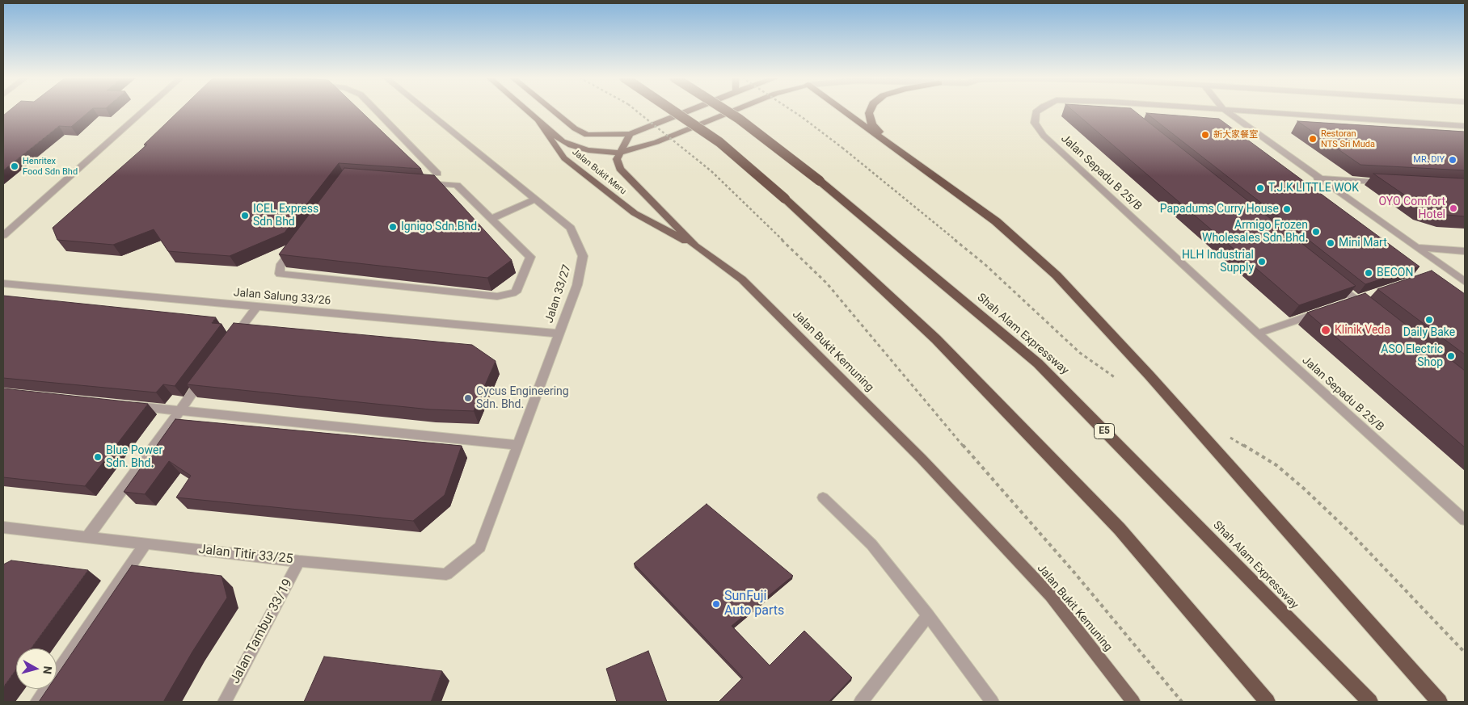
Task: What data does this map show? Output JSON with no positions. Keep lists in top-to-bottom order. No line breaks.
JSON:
{"streets":{"highway":["Shah Alam Expressway","E5"],"main road":["Jalan Bukit Meru","Jalan Bukit Kemuning"],"street":["Jalan Sepadu B 25/B","Jalan 33/27","Jalan Salung 33/26","Jalan Titir 33/25","Jalan Tambur 33/19"]},"crossings":[["Jalan Bukit Meru","Jalan Bukit Kemuning"],["Jalan 33/27","Jalan Salung 33/26"],["Jalan 33/27","Jalan Titir 33/25"],["Jalan Titir 33/25","Jalan Tambur 33/19"]],"places":["新大家餐室","Restoran NTS Sri Muda","MR. DIY","Henritex Food Sdn Bhd","T.J.K LITTLE WOK","OYO Comfort Hotel","Papadums Curry House","ICEL Express Sdn Bhd","Ignigo Sdn.Bhd.","Armigo Frozen Wholesales Sdn.Bhd.","Mini Mart","HLH Industrial Supply","BECON","Daily Bake","Klinik Veda","ASO Electric Shop","Cycus Engineering Sdn. Bhd.","Blue Power Sdn. Bhd.","SunFuji Auto parts"],"north":"right"}
